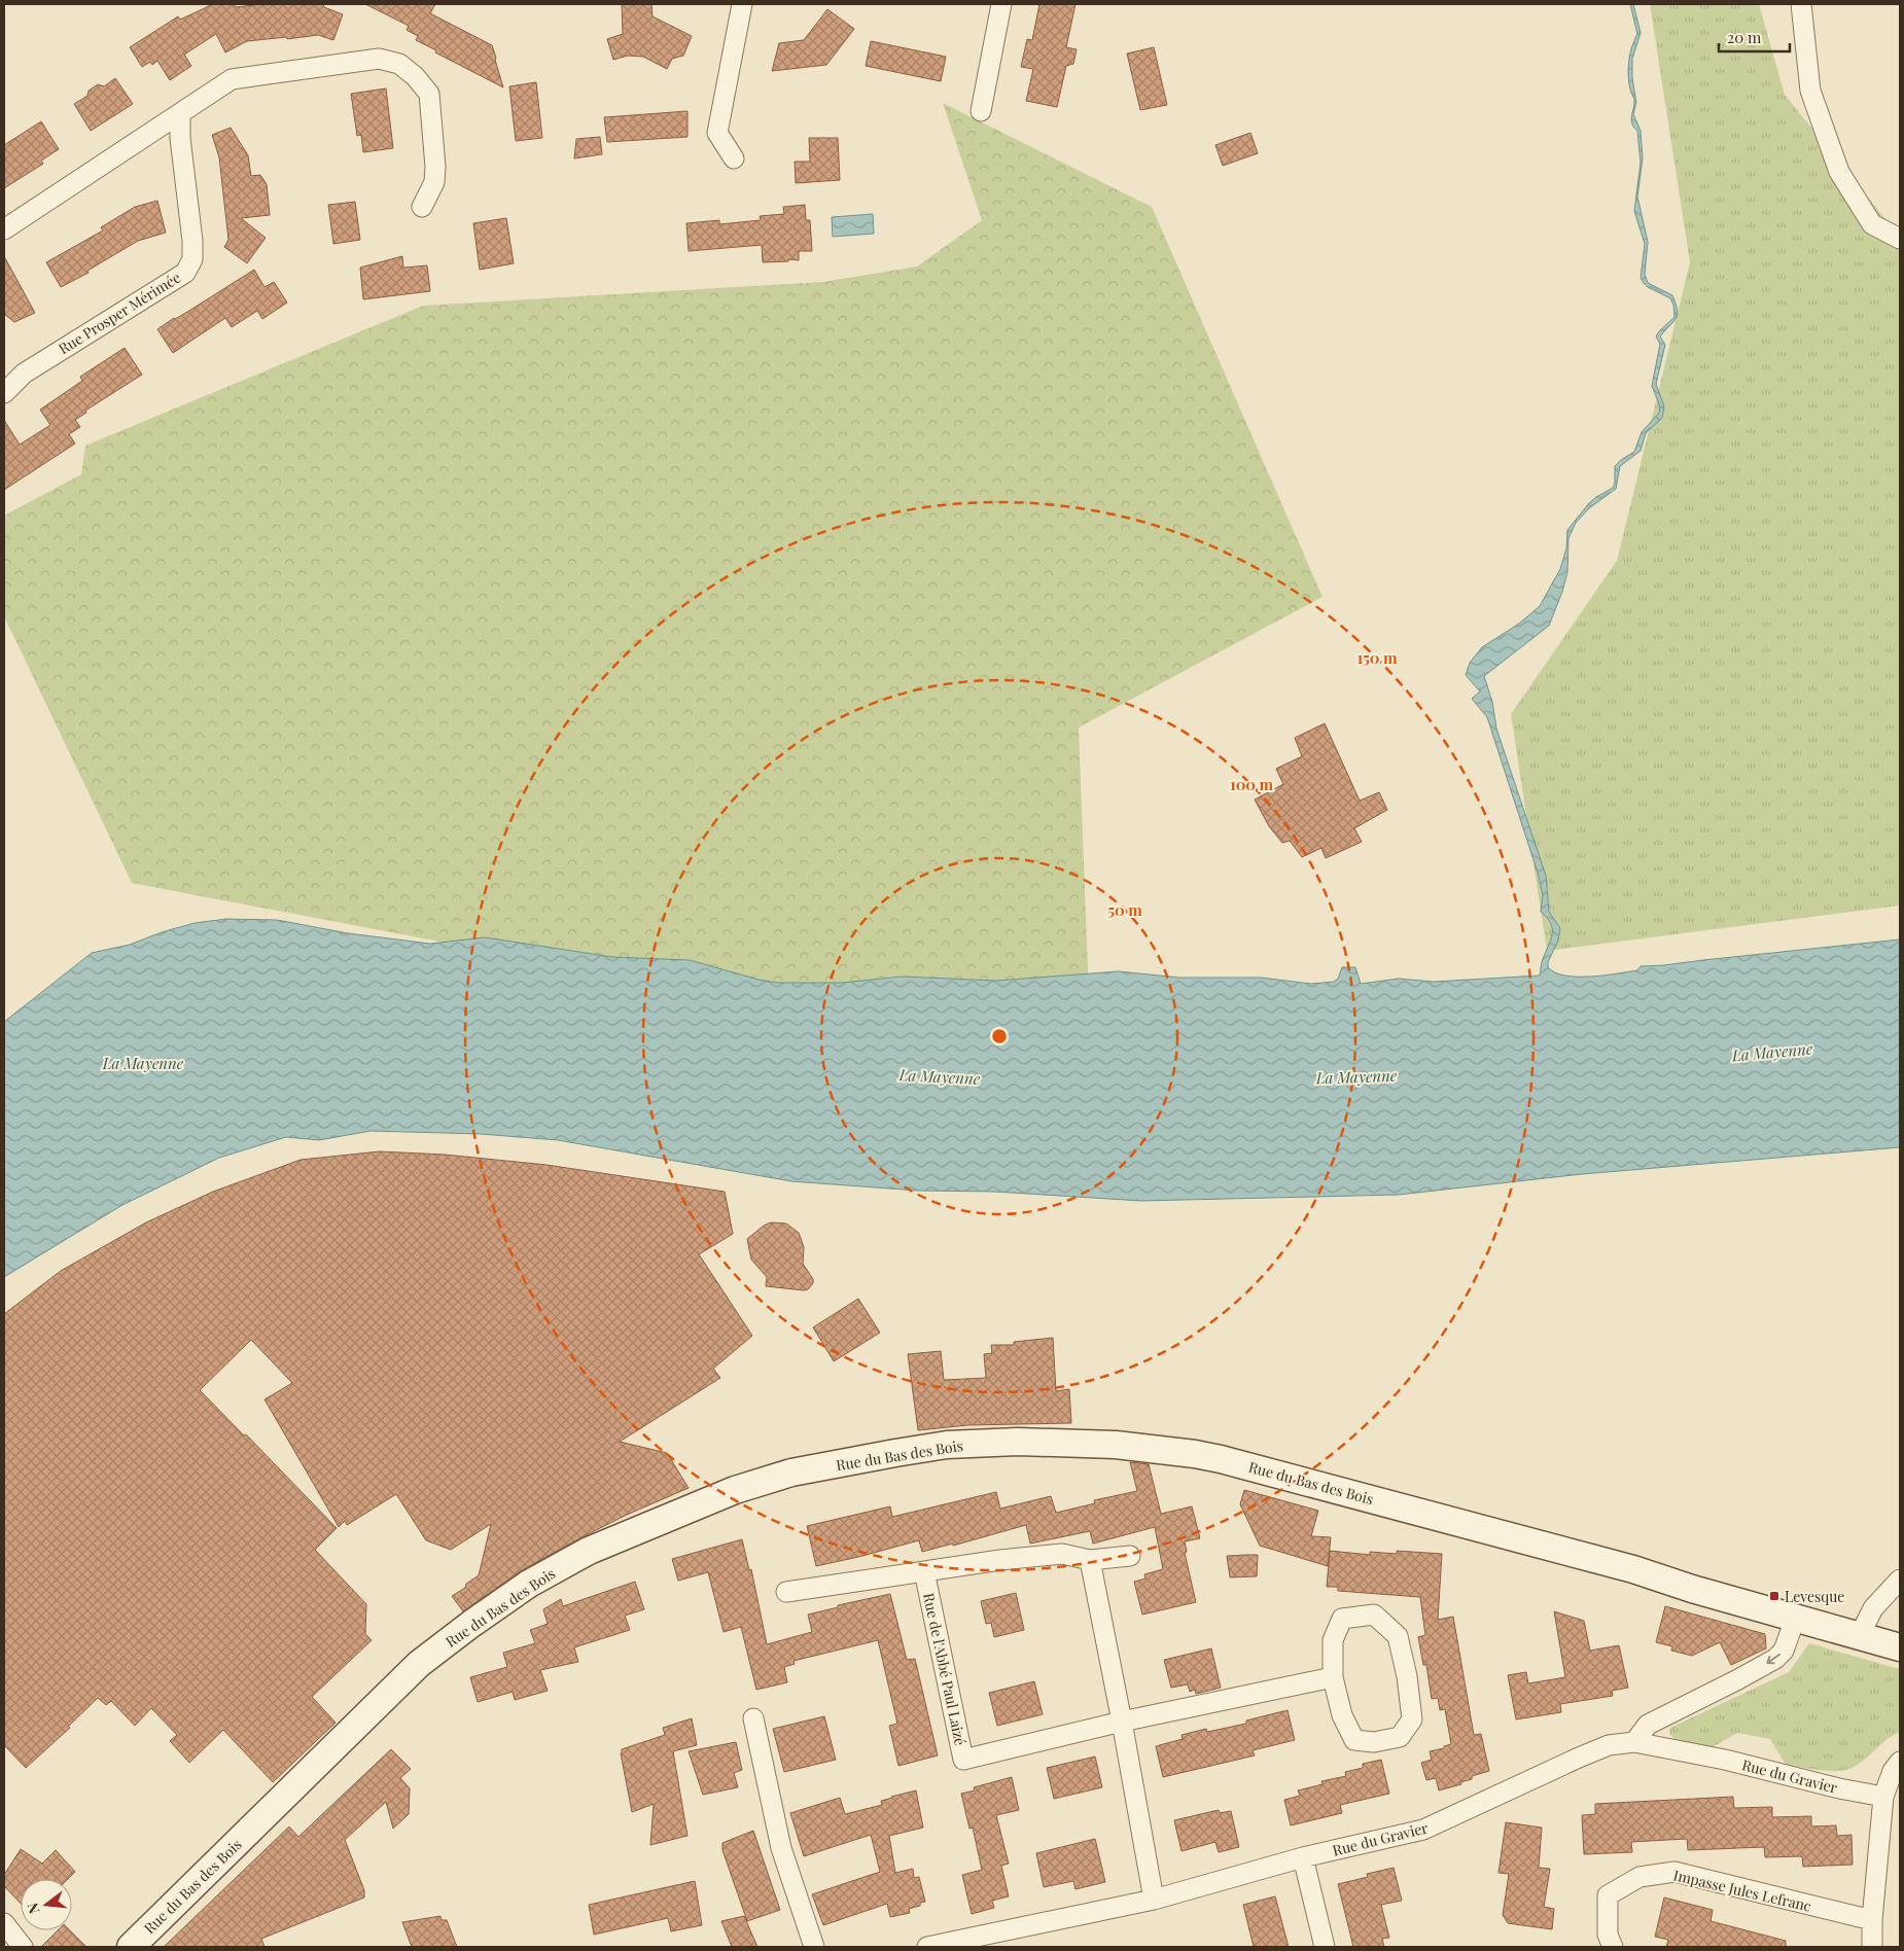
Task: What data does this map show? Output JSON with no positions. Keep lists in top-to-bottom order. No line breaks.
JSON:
{"streets":{"street":["Rue Prosper Mérimée","Rue du Bas des Bois","Rue de l'Abbé Paul Laizé","Rue du Gravier","Impasse Jules Lefranc"]},"water":["La Mayenne"],"places":{"transit":["Levesque"]},"scale_bar":"20 m","north":"left","rings":["150 m","100 m","50 m"]}
